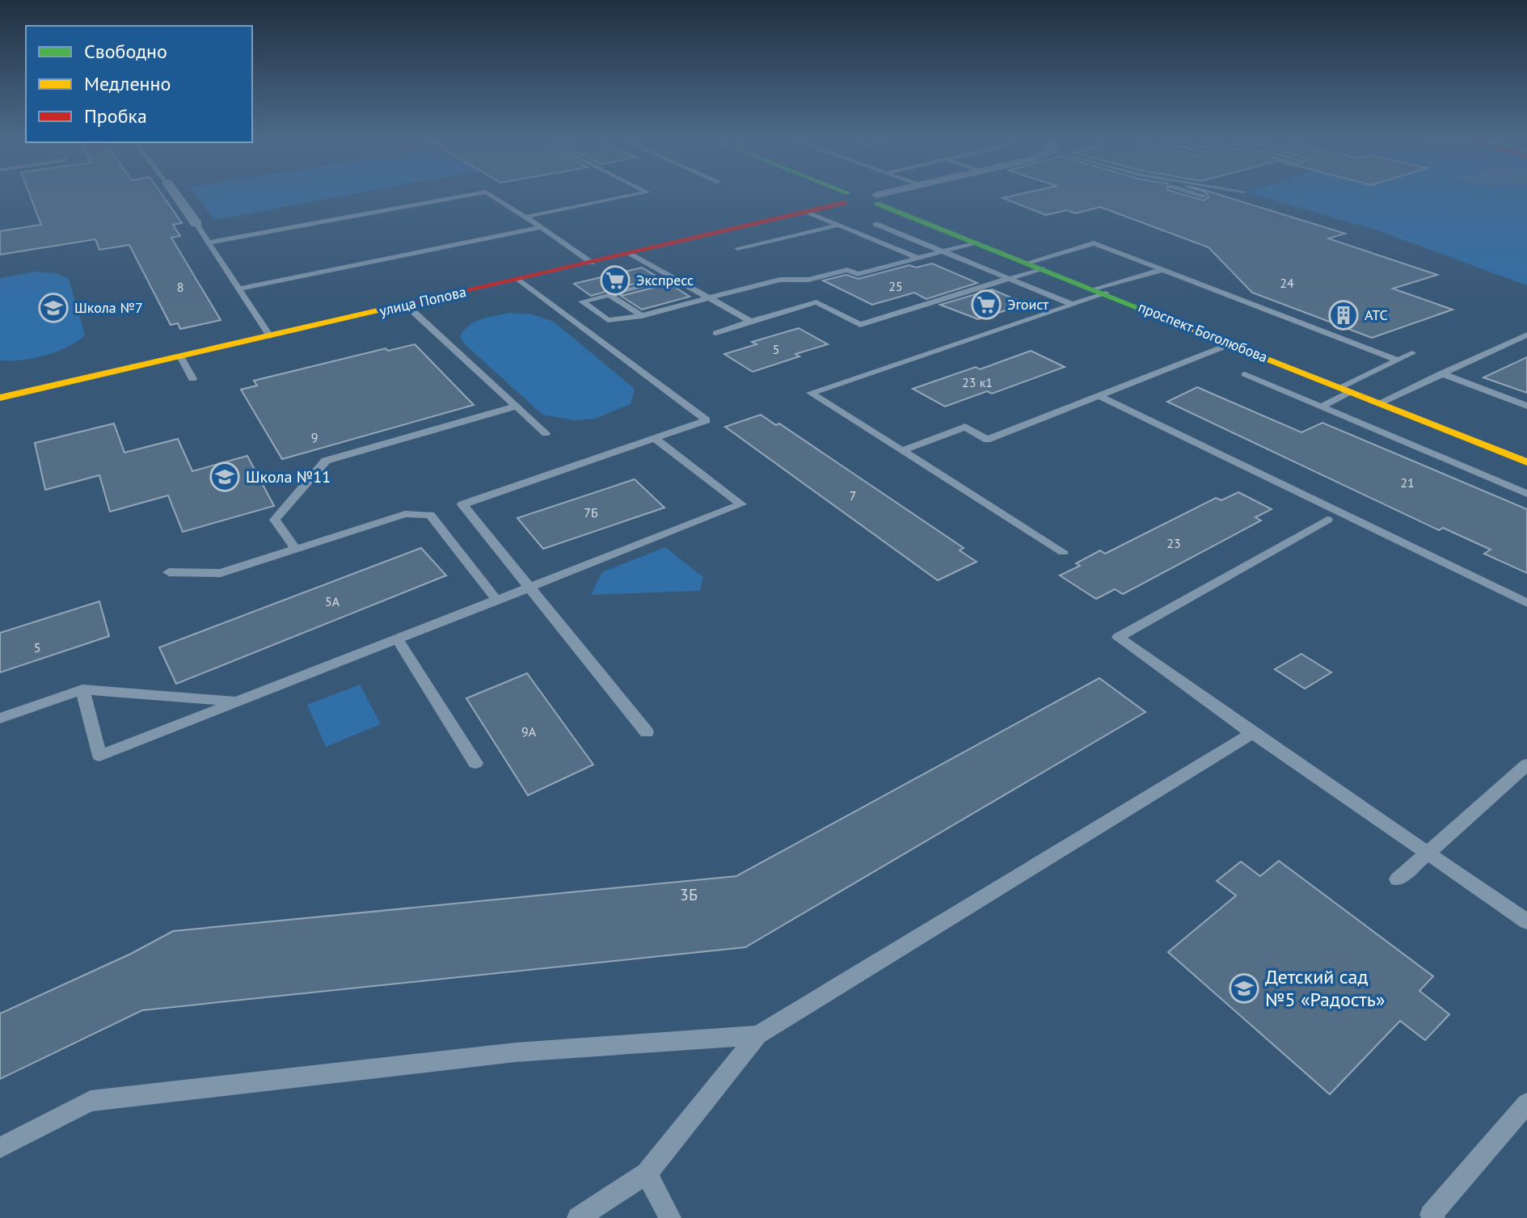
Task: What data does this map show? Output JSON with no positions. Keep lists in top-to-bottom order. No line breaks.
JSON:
{"streets":{"main road":["улица Попова","проспект Боголюбова"]},"crossings":[["улица Попова","проспект Боголюбова"]],"places":{"supermarket":["Экспресс","Эгоист"],"school or university":["Школа №7","Школа №11","Детский сад №5 «Радость»"],"building":["АТС"]},"house_numbers":["24","25","8","5","23 к1","9","21","7","7Б","23","5А","5","9А","3Б"],"legend":["Свободно","Медленно","Пробка"]}
